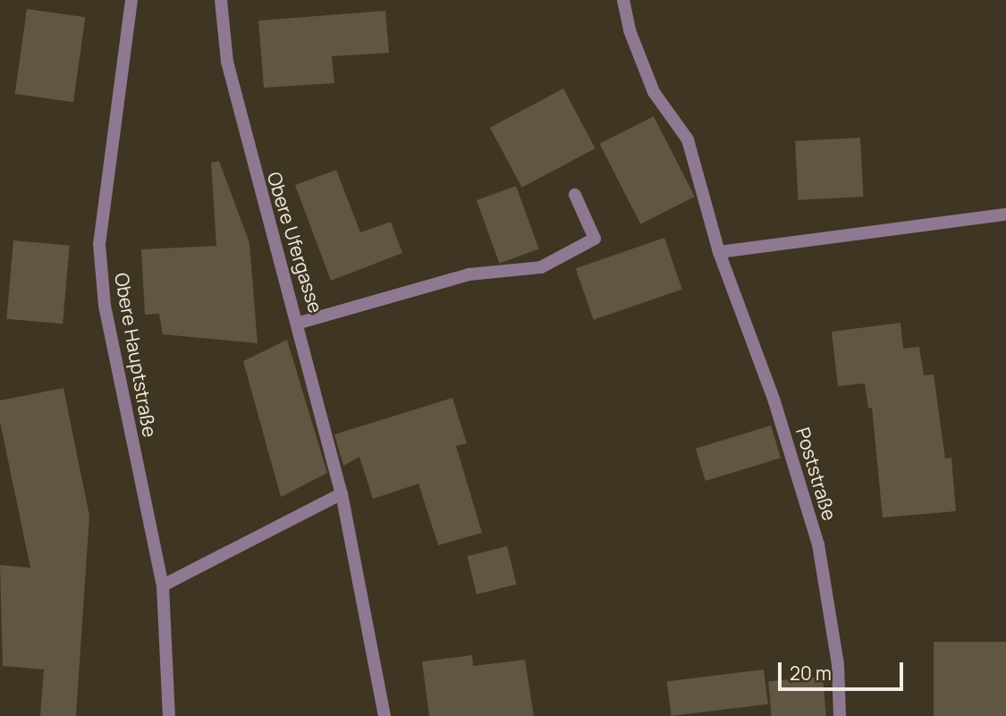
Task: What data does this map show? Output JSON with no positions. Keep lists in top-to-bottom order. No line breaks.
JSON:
{"streets":{"street":["Obere Ufergasse","Obere Hauptstraße","Poststraße"]},"scale_bar":"20 m"}
